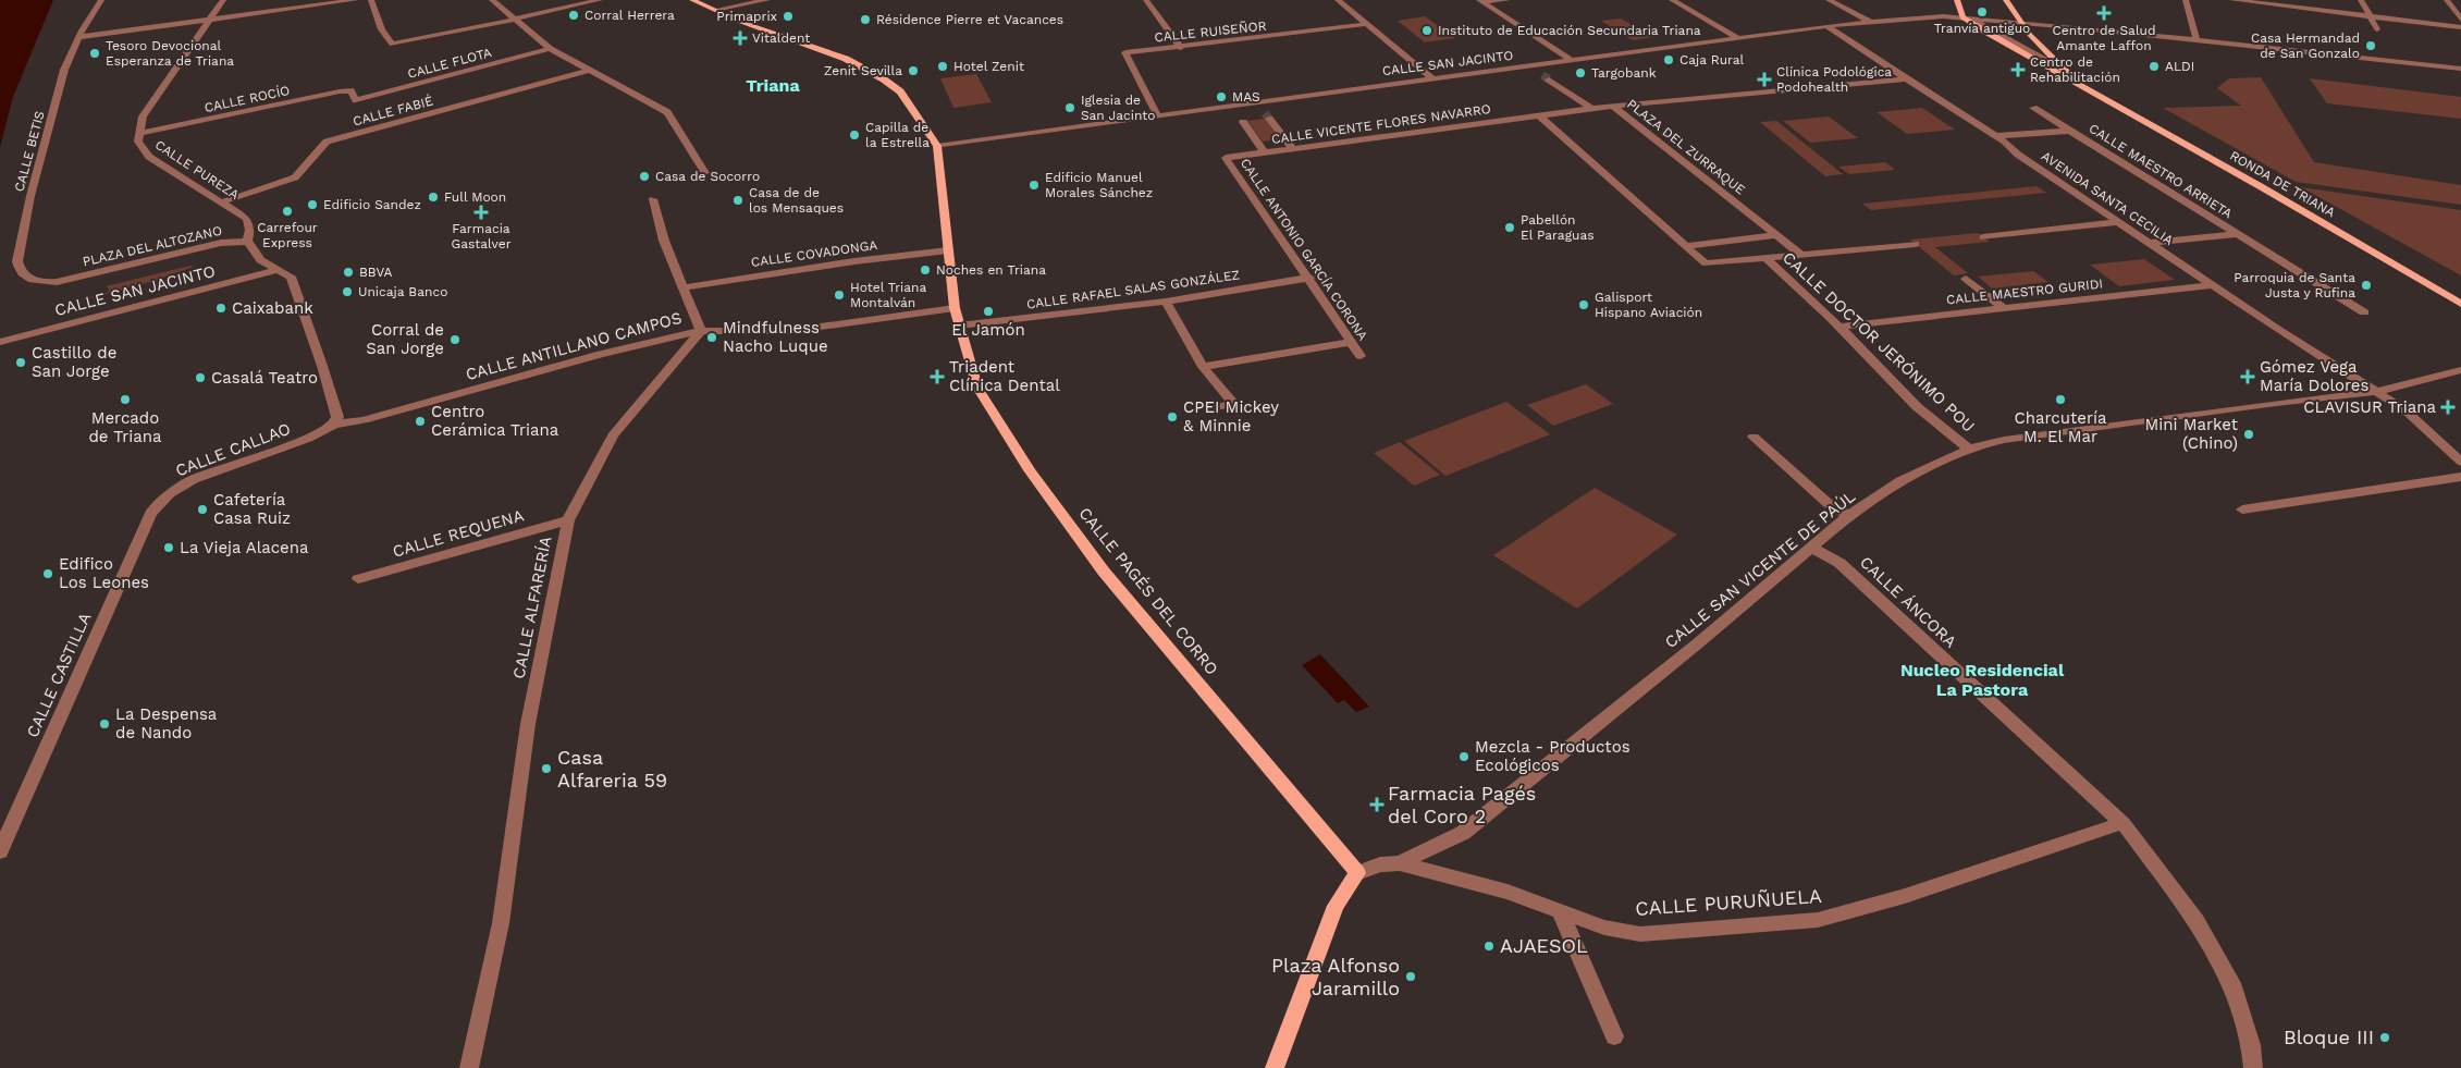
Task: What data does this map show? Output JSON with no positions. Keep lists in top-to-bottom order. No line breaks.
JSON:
{"streets":{"main road":["RONDA DE TRIANA","CALLE PAGÉS DEL CORRO"],"street":["CALLE RUISEÑOR","CALLE FLOTA","CALLE SAN JACINTO","CALLE ROCÍO","CALLE FABIÉ","CALLE VICENTE FLORES NAVARRO","PLAZA DEL ZURRAQUE","CALLE BETIS","CALLE PUREZA","CALLE MAESTRO ARRIETA","AVENIDA SANTA CECILIA","PLAZA DEL ALTOZANO","CALLE ANTONIO GARCÍA CORONA","CALLE COVADONGA","CALLE RAFAEL SALAS GONZÁLEZ","CALLE MAESTRO GURIDI","CALLE DOCTOR JERÓNIMO POU","CALLE ANTILLANO CAMPOS","CALLE CALLAO","CALLE REQUENA","CALLE SAN VICENTE DE PAÚL","CALLE ÁNCORA","CALLE ALFARERÍA","CALLE CASTILLA","CALLE PURUÑUELA"]},"crossings":[["CALLE RUISEÑOR","CALLE SAN JACINTO"],["CALLE FLOTA","CALLE ROCÍO"],["CALLE SAN JACINTO","RONDA DE TRIANA"],["CALLE SAN JACINTO","AVENIDA SANTA CECILIA"],["CALLE SAN JACINTO","CALLE PAGÉS DEL CORRO"],["CALLE ROCÍO","CALLE PUREZA"],["CALLE FABIÉ","CALLE PUREZA"],["CALLE VICENTE FLORES NAVARRO","PLAZA DEL ZURRAQUE"],["CALLE VICENTE FLORES NAVARRO","CALLE ANTONIO GARCÍA CORONA"],["CALLE BETIS","PLAZA DEL ALTOZANO"],["CALLE PUREZA","PLAZA DEL ALTOZANO"],["CALLE MAESTRO ARRIETA","AVENIDA SANTA CECILIA"],["AVENIDA SANTA CECILIA","CALLE MAESTRO GURIDI"],["AVENIDA SANTA CECILIA","CALLE SAN VICENTE DE PAÚL"],["CALLE ANTONIO GARCÍA CORONA","CALLE RAFAEL SALAS GONZÁLEZ"],["CALLE COVADONGA","CALLE PAGÉS DEL CORRO"],["CALLE RAFAEL SALAS GONZÁLEZ","CALLE PAGÉS DEL CORRO"],["CALLE MAESTRO GURIDI","CALLE DOCTOR JERÓNIMO POU"],["CALLE DOCTOR JERÓNIMO POU","CALLE SAN VICENTE DE PAÚL"],["CALLE ANTILLANO CAMPOS","CALLE CALLAO"],["CALLE ANTILLANO CAMPOS","CALLE PAGÉS DEL CORRO"],["CALLE ANTILLANO CAMPOS","CALLE ALFARERÍA"],["CALLE CALLAO","CALLE CASTILLA"],["CALLE REQUENA","CALLE ALFARERÍA"],["CALLE SAN VICENTE DE PAÚL","CALLE PAGÉS DEL CORRO"],["CALLE SAN VICENTE DE PAÚL","CALLE ÁNCORA"],["CALLE SAN VICENTE DE PAÚL","CALLE PURUÑUELA"],["CALLE ÁNCORA","CALLE PURUÑUELA"]],"districts":["Triana","Nucleo Residencial La Pastora"],"places":{"other":["Tranvía antiguo","Corral Herrera","Primaprix","Résidence Pierre et Vacances","Instituto de Educación Secundaria Triana","Casa Hermandad de San Gonzalo","Tesoro Devocional Esperanza de Triana","Caja Rural","Hotel Zenit","ALDI","Zenit Sevilla","Targobank","MAS","Iglesia de San Jacinto","Capilla de la Estrella","Casa de Socorro","Edificio Manuel Morales Sánchez","Full Moon","Casa de de los Mensaques","Edificio Sandez","Carrefour Express","Pabellón El Paraguas","Noches en Triana","BBVA","Parroquia de Santa Justa y Rufina","Unicaja Banco","Hotel Triana Montalván","Galisport Hispano Aviación","Caixabank","El Jamón","Mindfulness Nacho Luque","Corral de San Jorge","Castillo de San Jorge","Casalá Teatro","Mercado de Triana","Charcutería M. El Mar","CPEI Mickey & Minnie","Centro Cerámica Triana","Mini Market (Chino)","Cafetería Casa Ruiz","La Vieja Alacena","Edifico Los Leones","La Despensa de Nando","Mezcla - Productos Ecológicos","Casa Alfareria 59","AJAESOL","Plaza Alfonso Jaramillo","Bloque III"],"health":["Centro de Salud Amante Laffon","Vitaldent","Centro de Rehabilitación","Clínica Podológica Podohealth","Farmacia Gastalver","Triadent Clínica Dental","Gómez Vega María Dolores","CLAVISUR Triana","Farmacia Pagés del Coro 2"]}}
